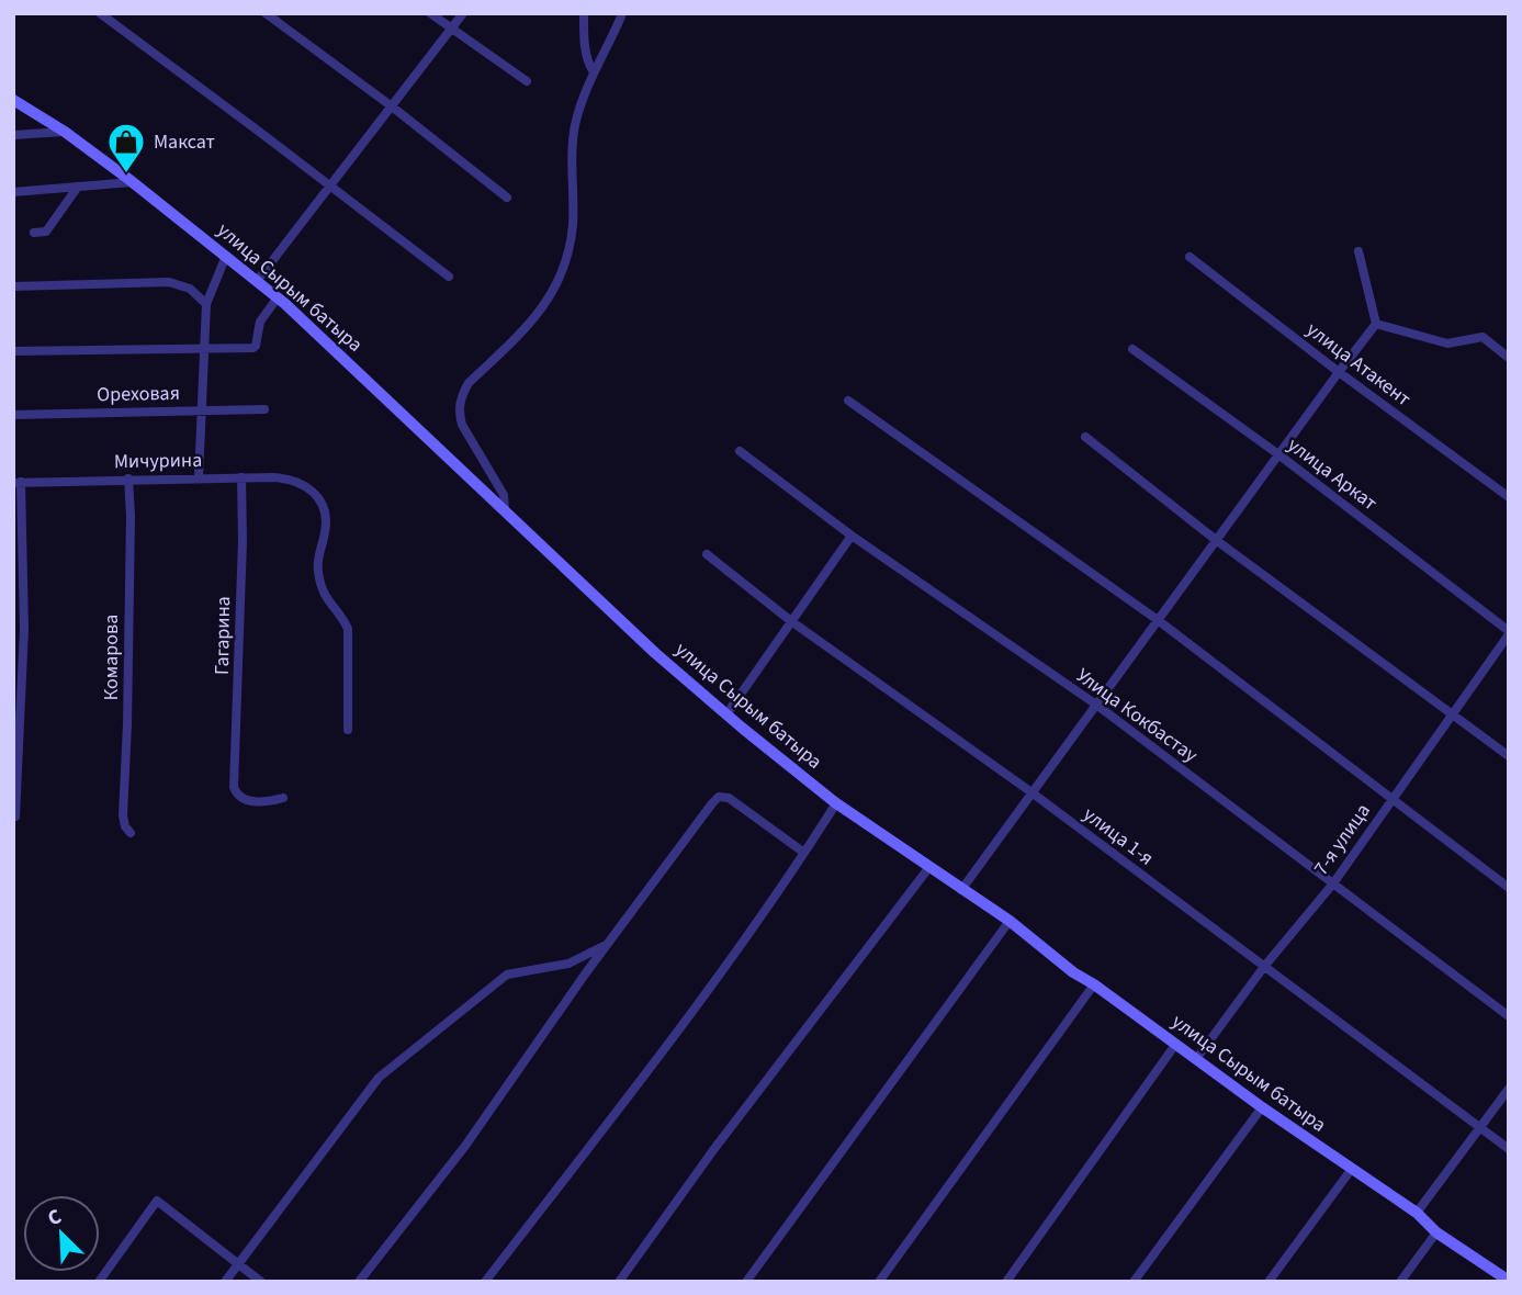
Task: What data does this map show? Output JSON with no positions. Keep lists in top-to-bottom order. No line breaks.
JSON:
{"streets":{"street":["улица Сырым батыра","улица Атакент","Ореховая","Мичурина","улица Аркат","Гагарина","Комарова","Улица Кокбастау","улица 1-я","7-я улица"]},"crossings":[["улица Сырым батыра","7-я улица"],["Мичурина","Гагарина"],["Мичурина","Комарова"],["улица Аркат","7-я улица"],["Улица Кокбастау","7-я улица"],["улица 1-я","7-я улица"]],"places":{"shop":["Максат"]},"north":"top left"}
